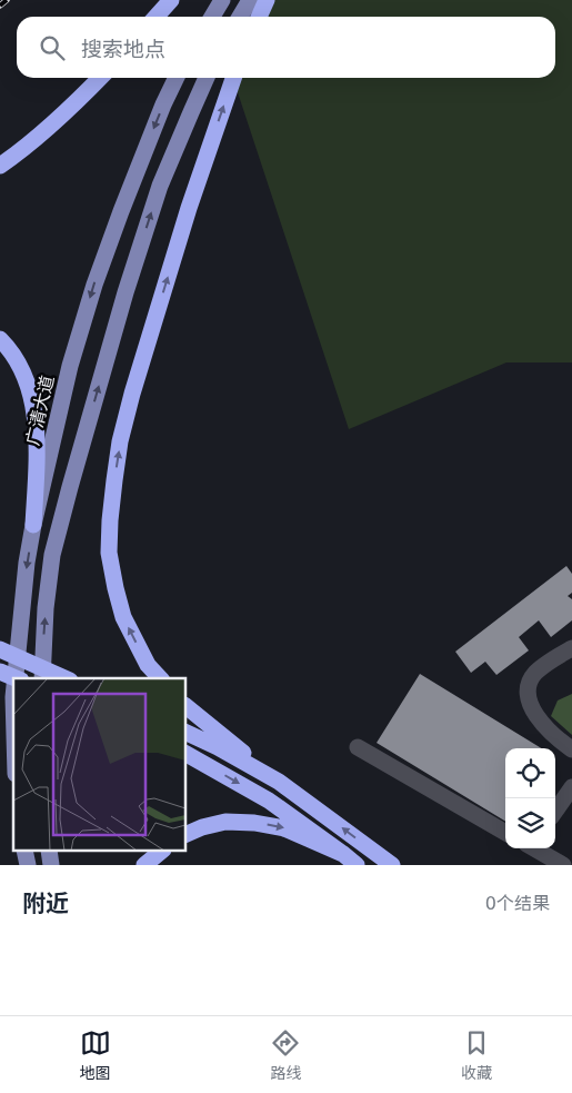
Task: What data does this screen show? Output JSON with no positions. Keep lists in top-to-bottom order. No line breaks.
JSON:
{"streets":{"main road":["广清大道"]},"page":{"search":"搜索地点","heading":["附近","0个结果"],"nav":["地图","路线","收藏"]}}
